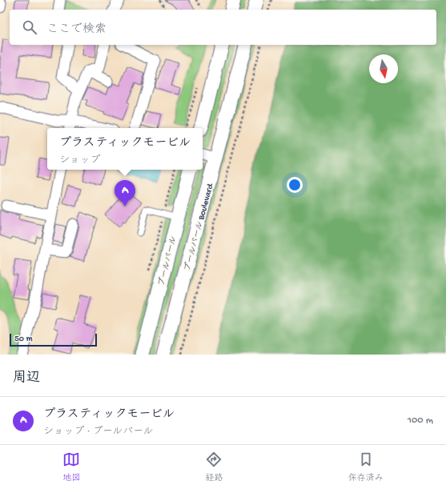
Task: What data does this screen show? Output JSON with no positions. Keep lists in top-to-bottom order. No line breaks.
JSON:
{"streets":{"street":["ブールバール Boulevard","ブールバール"]},"scale_bar":"50 m","north":"bottom","page":{"search":"ここで検索","popup":["プラスティックモービル","ショップ"],"pins":"A","scale":"50 m","heading":"周辺","list":[{"mark":"A","name":"プラスティックモービル","note":"ショップ · ブールバール","value":"100 m"}],"nav":["地図","経路","保存済み"]}}
